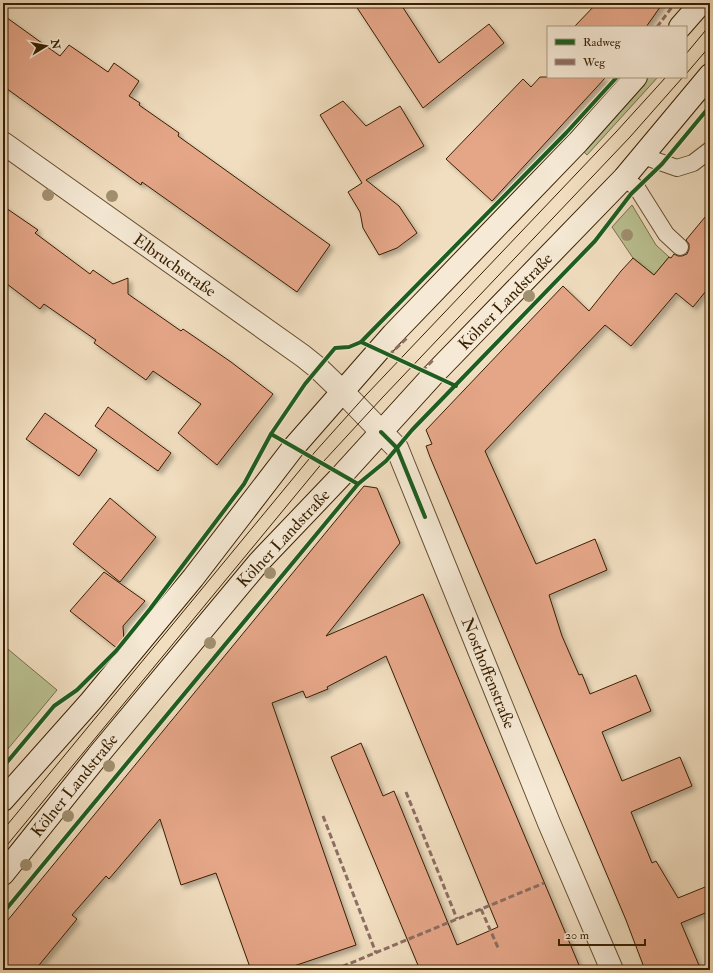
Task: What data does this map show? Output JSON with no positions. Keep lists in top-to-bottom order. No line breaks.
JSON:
{"streets":{"main road":["Elbruchstraße","Kölner Landstraße","Nosthoffenstraße"]},"crossings":[["Elbruchstraße","Nosthoffenstraße"],["Kölner Landstraße","Nosthoffenstraße"]],"legend":["Radweg","Weg"],"scale_bar":"20 m","north":"right"}
